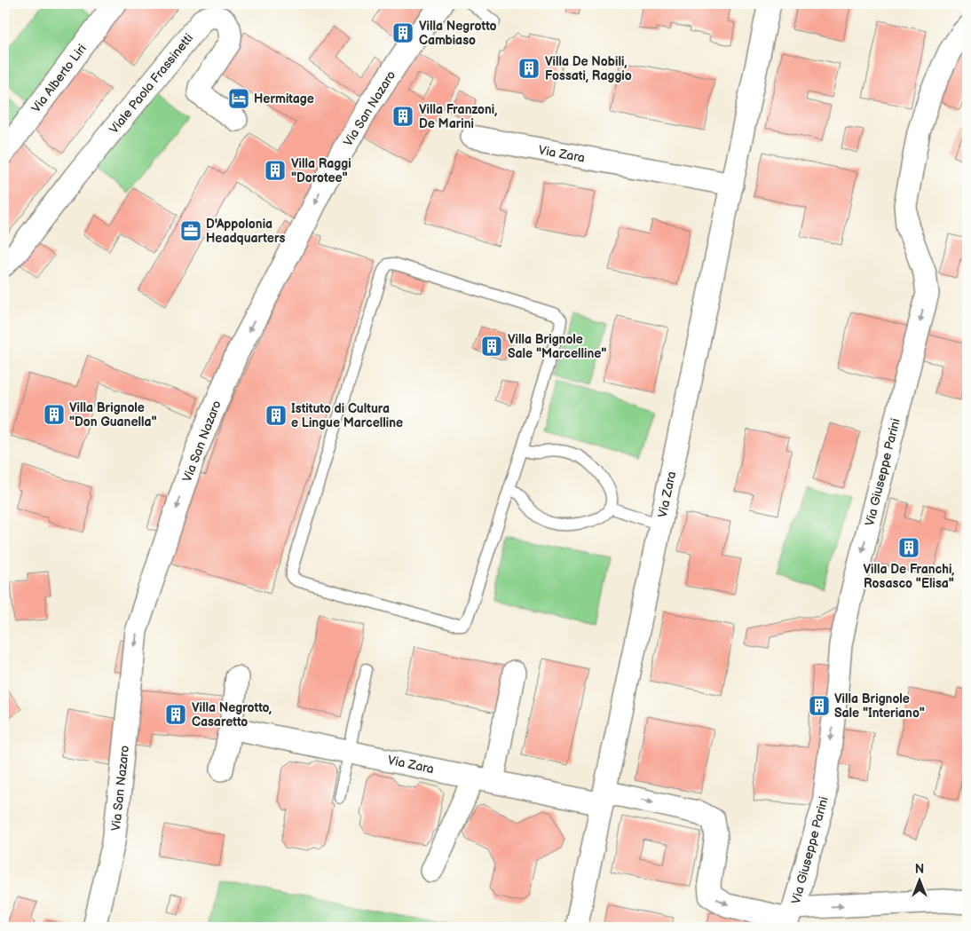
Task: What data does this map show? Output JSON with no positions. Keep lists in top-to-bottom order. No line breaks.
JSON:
{"streets":{"street":["Via Alberto Liri","Viale Paola Frassinetti","Via San Nazaro","Via Zara","Via Giuseppe Parini"]},"one_way":["Via San Nazaro","Via Giuseppe Parini"],"places":{"building":["Villa Negrotto Cambiaso","Villa De Nobili, Fossati, Raggio","Villa Franzoni, De Marini","Villa Raggi \"Dorotee\"","Villa Brignole Sale \"Marcelline\"","Villa Brignole \"Don Guanella\"","Istituto di Cultura e Lingue Marcelline","Villa De Franchi, Rosasco \"Elisa\"","Villa Brignole Sale \"Interiano\"","Villa Negrotto, Casaretto"],"hotel":["Hermitage"],"office":["D'Appolonia Headquarters"]},"north":"top"}
